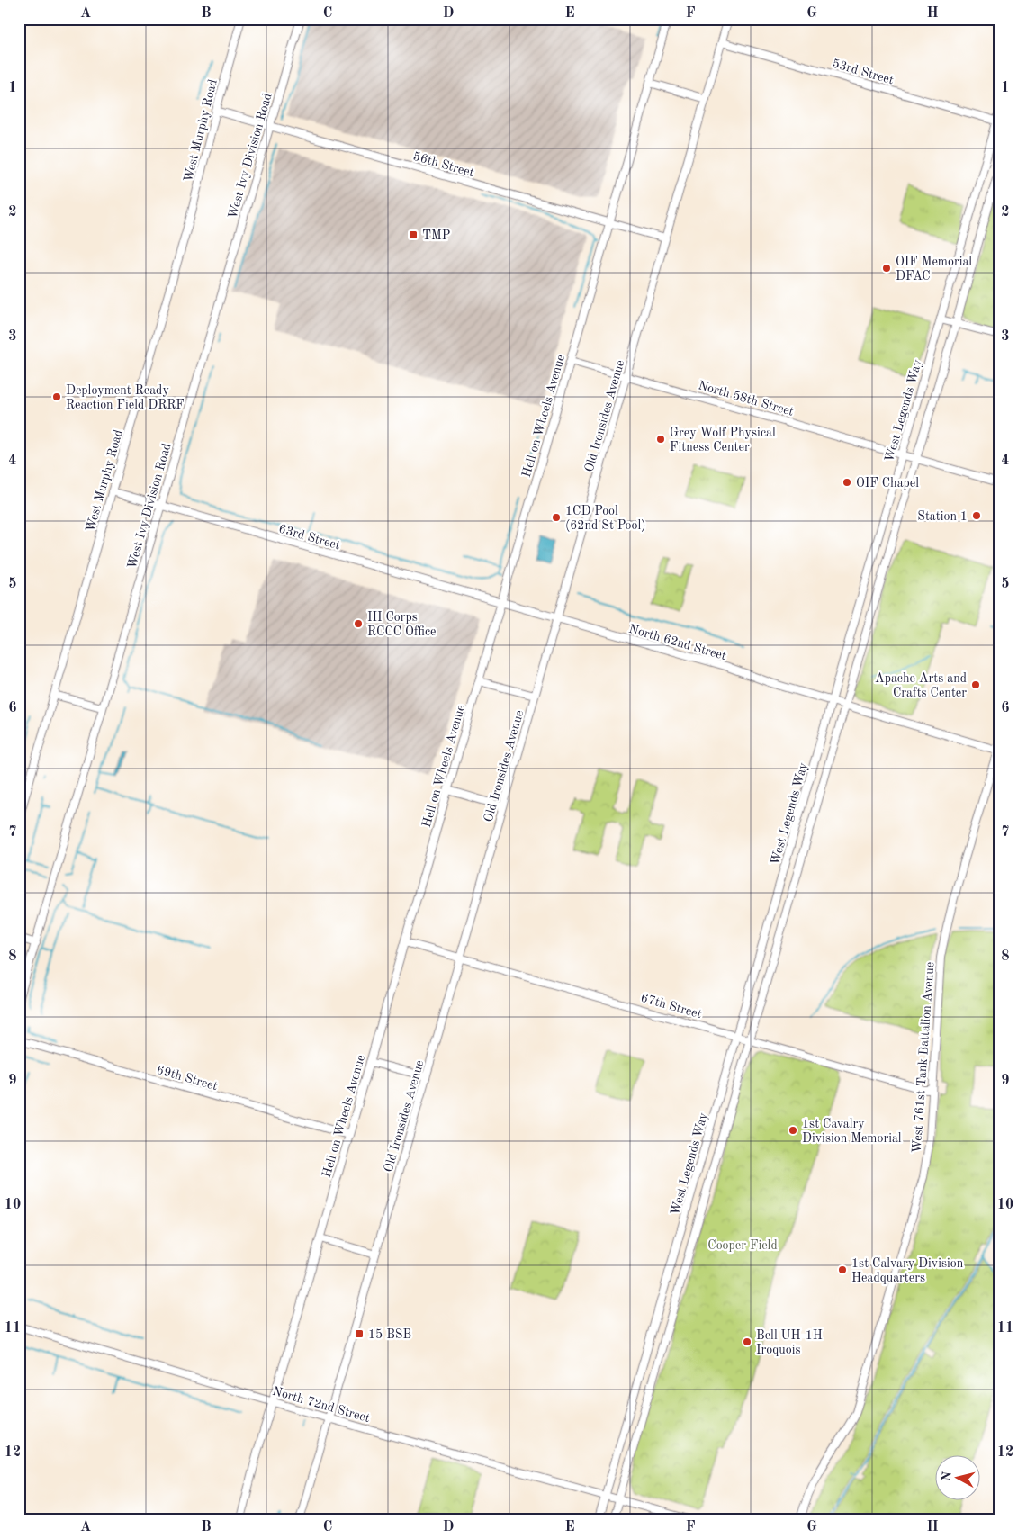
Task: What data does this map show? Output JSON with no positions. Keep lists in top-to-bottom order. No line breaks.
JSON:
{"streets":{"street":["53rd Street","West Murphy Road","West Ivy Division Road","56th Street","North 58th Street","West Legends Way","Hell on Wheels Avenue","Old Ironsides Avenue","63rd Street","North 62nd Street","67th Street","West 761st Tank Battalion Avenue","69th Street","North 72nd Street"]},"crossings":[["53rd Street","West Legends Way"],["53rd Street","Old Ironsides Avenue"],["West Murphy Road","56th Street"],["West Murphy Road","63rd Street"],["West Ivy Division Road","56th Street"],["West Ivy Division Road","63rd Street"],["56th Street","Hell on Wheels Avenue"],["56th Street","Old Ironsides Avenue"],["North 58th Street","West Legends Way"],["North 58th Street","Hell on Wheels Avenue"],["North 58th Street","Old Ironsides Avenue"],["West Legends Way","North 62nd Street"],["West Legends Way","67th Street"],["West Legends Way","North 72nd Street"],["Hell on Wheels Avenue","63rd Street"],["Hell on Wheels Avenue","North 62nd Street"],["Hell on Wheels Avenue","67th Street"],["Hell on Wheels Avenue","69th Street"],["Hell on Wheels Avenue","North 72nd Street"],["Old Ironsides Avenue","North 62nd Street"],["Old Ironsides Avenue","67th Street"],["Old Ironsides Avenue","North 72nd Street"],["63rd Street","North 62nd Street"],["North 62nd Street","West 761st Tank Battalion Avenue"],["67th Street","West 761st Tank Battalion Avenue"]],"parks":["Cooper Field"],"places":{"transit":["TMP","15 BSB"],"other":["OIF Memorial DFAC","Deployment Ready Reaction Field DRRF","Grey Wolf Physical Fitness Center","OIF Chapel","Station 1","1CD Pool (62nd St Pool)","III Corps RCCC Office","Apache Arts and Crafts Center","1st Cavalry Division Memorial","1st Calvary Division Headquarters","Bell UH-1H Iroquois"]},"north":"left","grid":{"columns":["A","B","C","D","E","F","G","H"],"rows":["1","2","3","4","5","6","7","8","9","10","11","12"]}}
